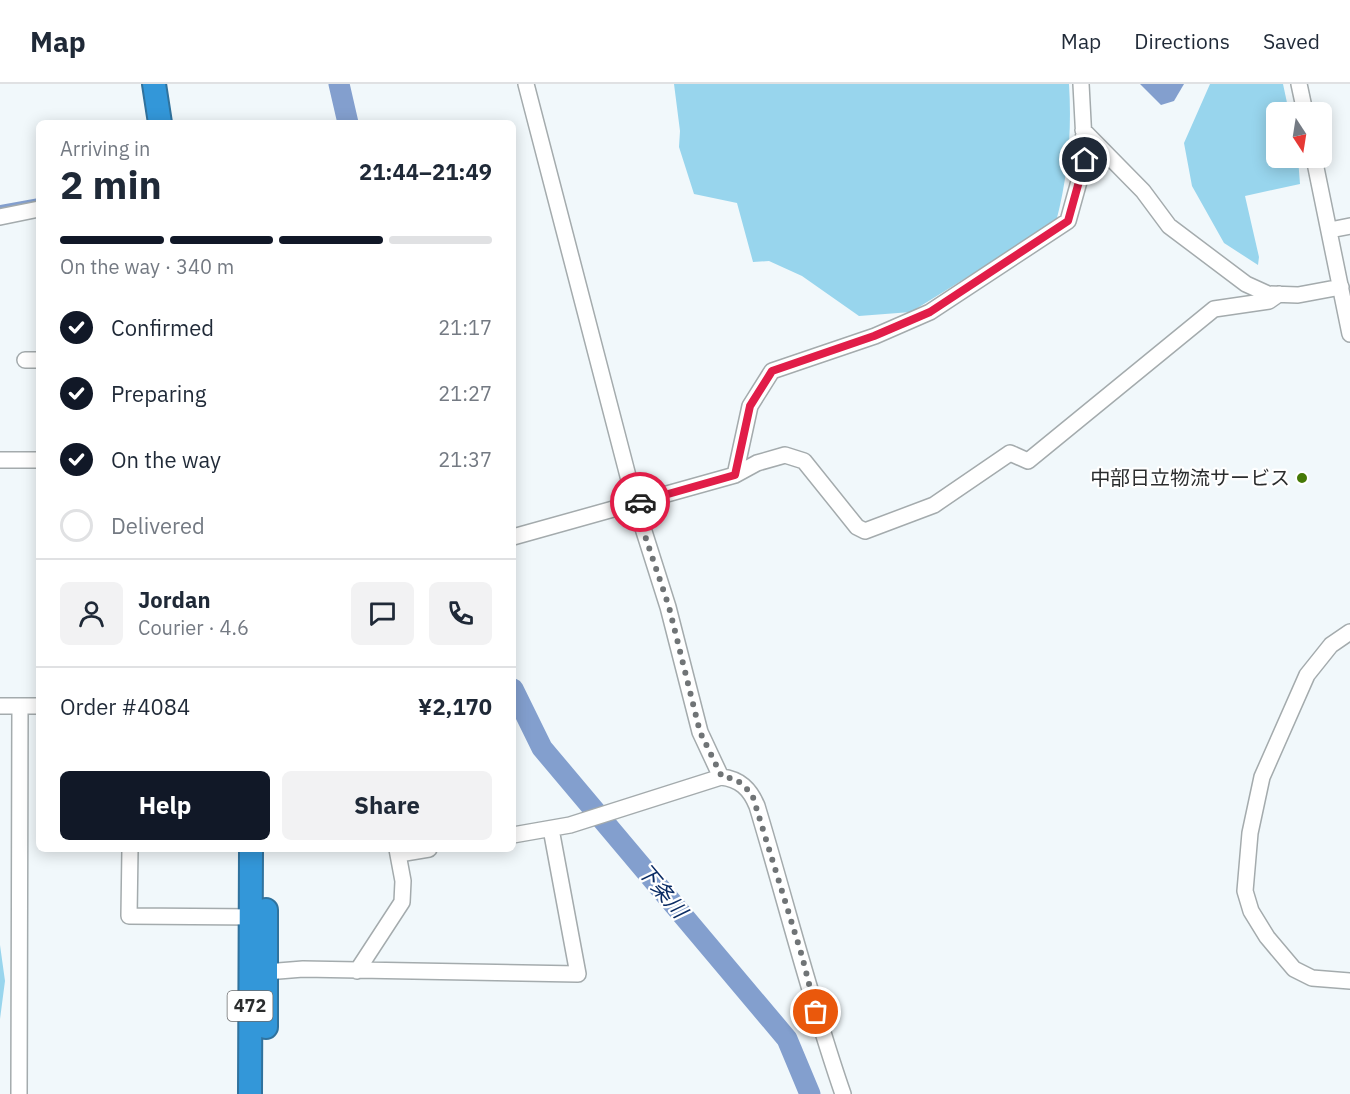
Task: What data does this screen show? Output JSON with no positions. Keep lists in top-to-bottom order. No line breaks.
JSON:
{"streets":{"highway":["472"]},"water":["下条川"],"places":["中部日立物流サービス"],"north":"bottom","page":{"header":"Map","nav":["Map","Directions","Saved"],"heading":["2 min","Arriving in","21:44–21:49"],"panel":["Jordan","Courier · 4.6","Order #4084","¥2,170"],"bar":"On the way · 340 m","list":[["Confirmed","21:17"],["Preparing","21:27"],["On the way","21:37"],"Delivered"],"buttons":["Help","Share"]}}
